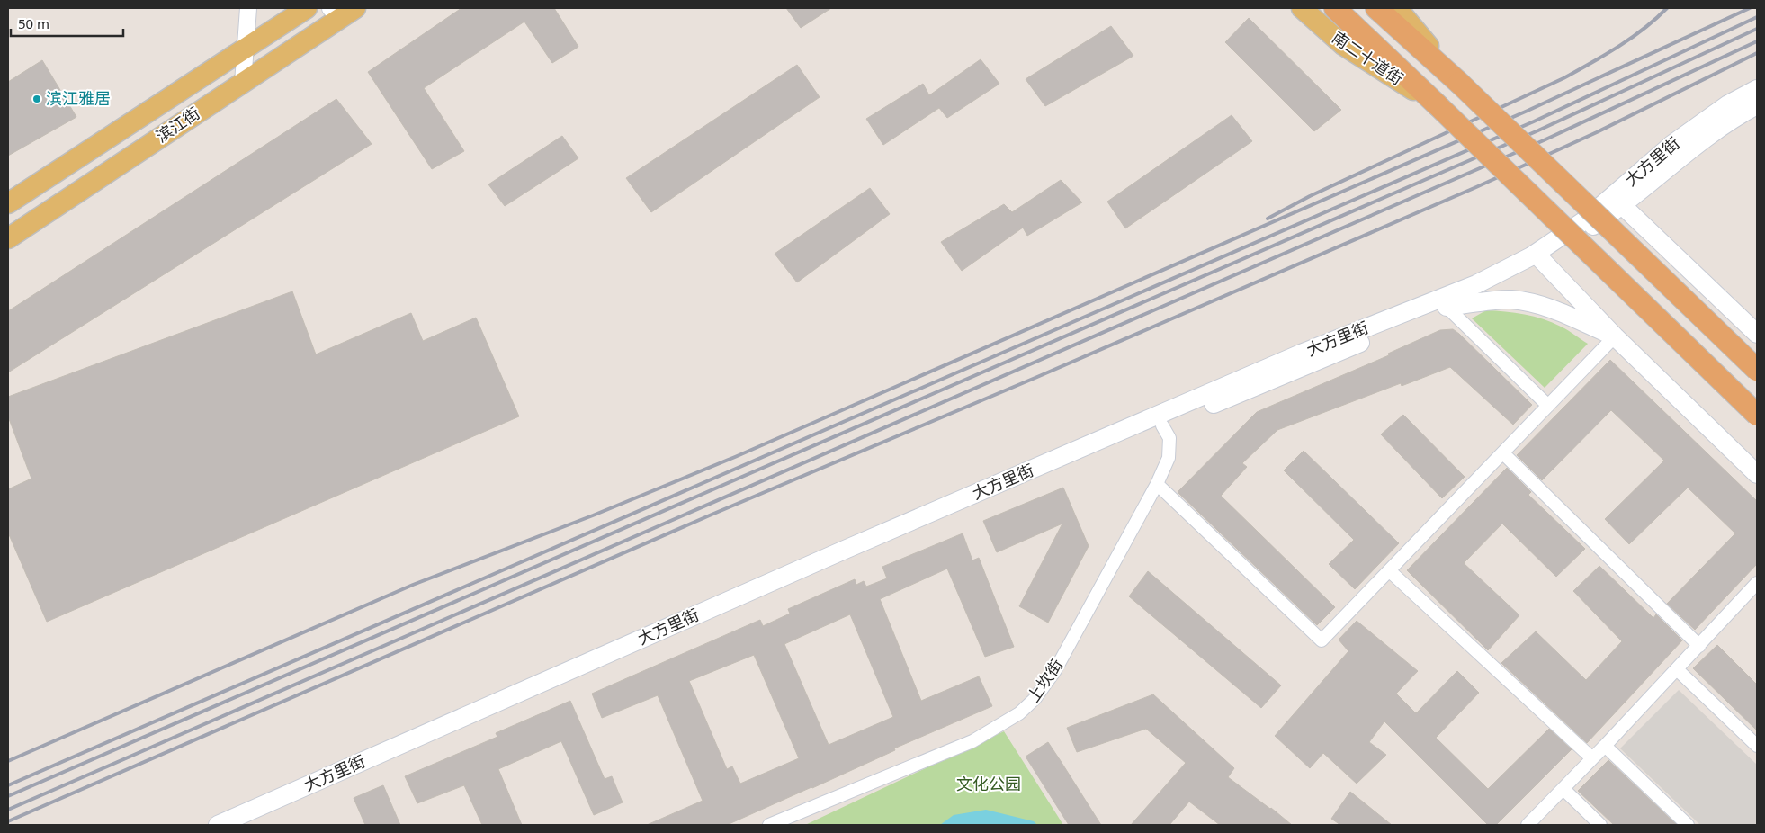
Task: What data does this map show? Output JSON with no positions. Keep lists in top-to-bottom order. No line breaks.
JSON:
{"streets":{"main road":["南二十道街","滨江街","大方里街"],"street":["上坎街"]},"crossings":[["大方里街","上坎街"]],"parks":["文化公园"],"places":["滨江雅居"],"scale_bar":"50 m"}
